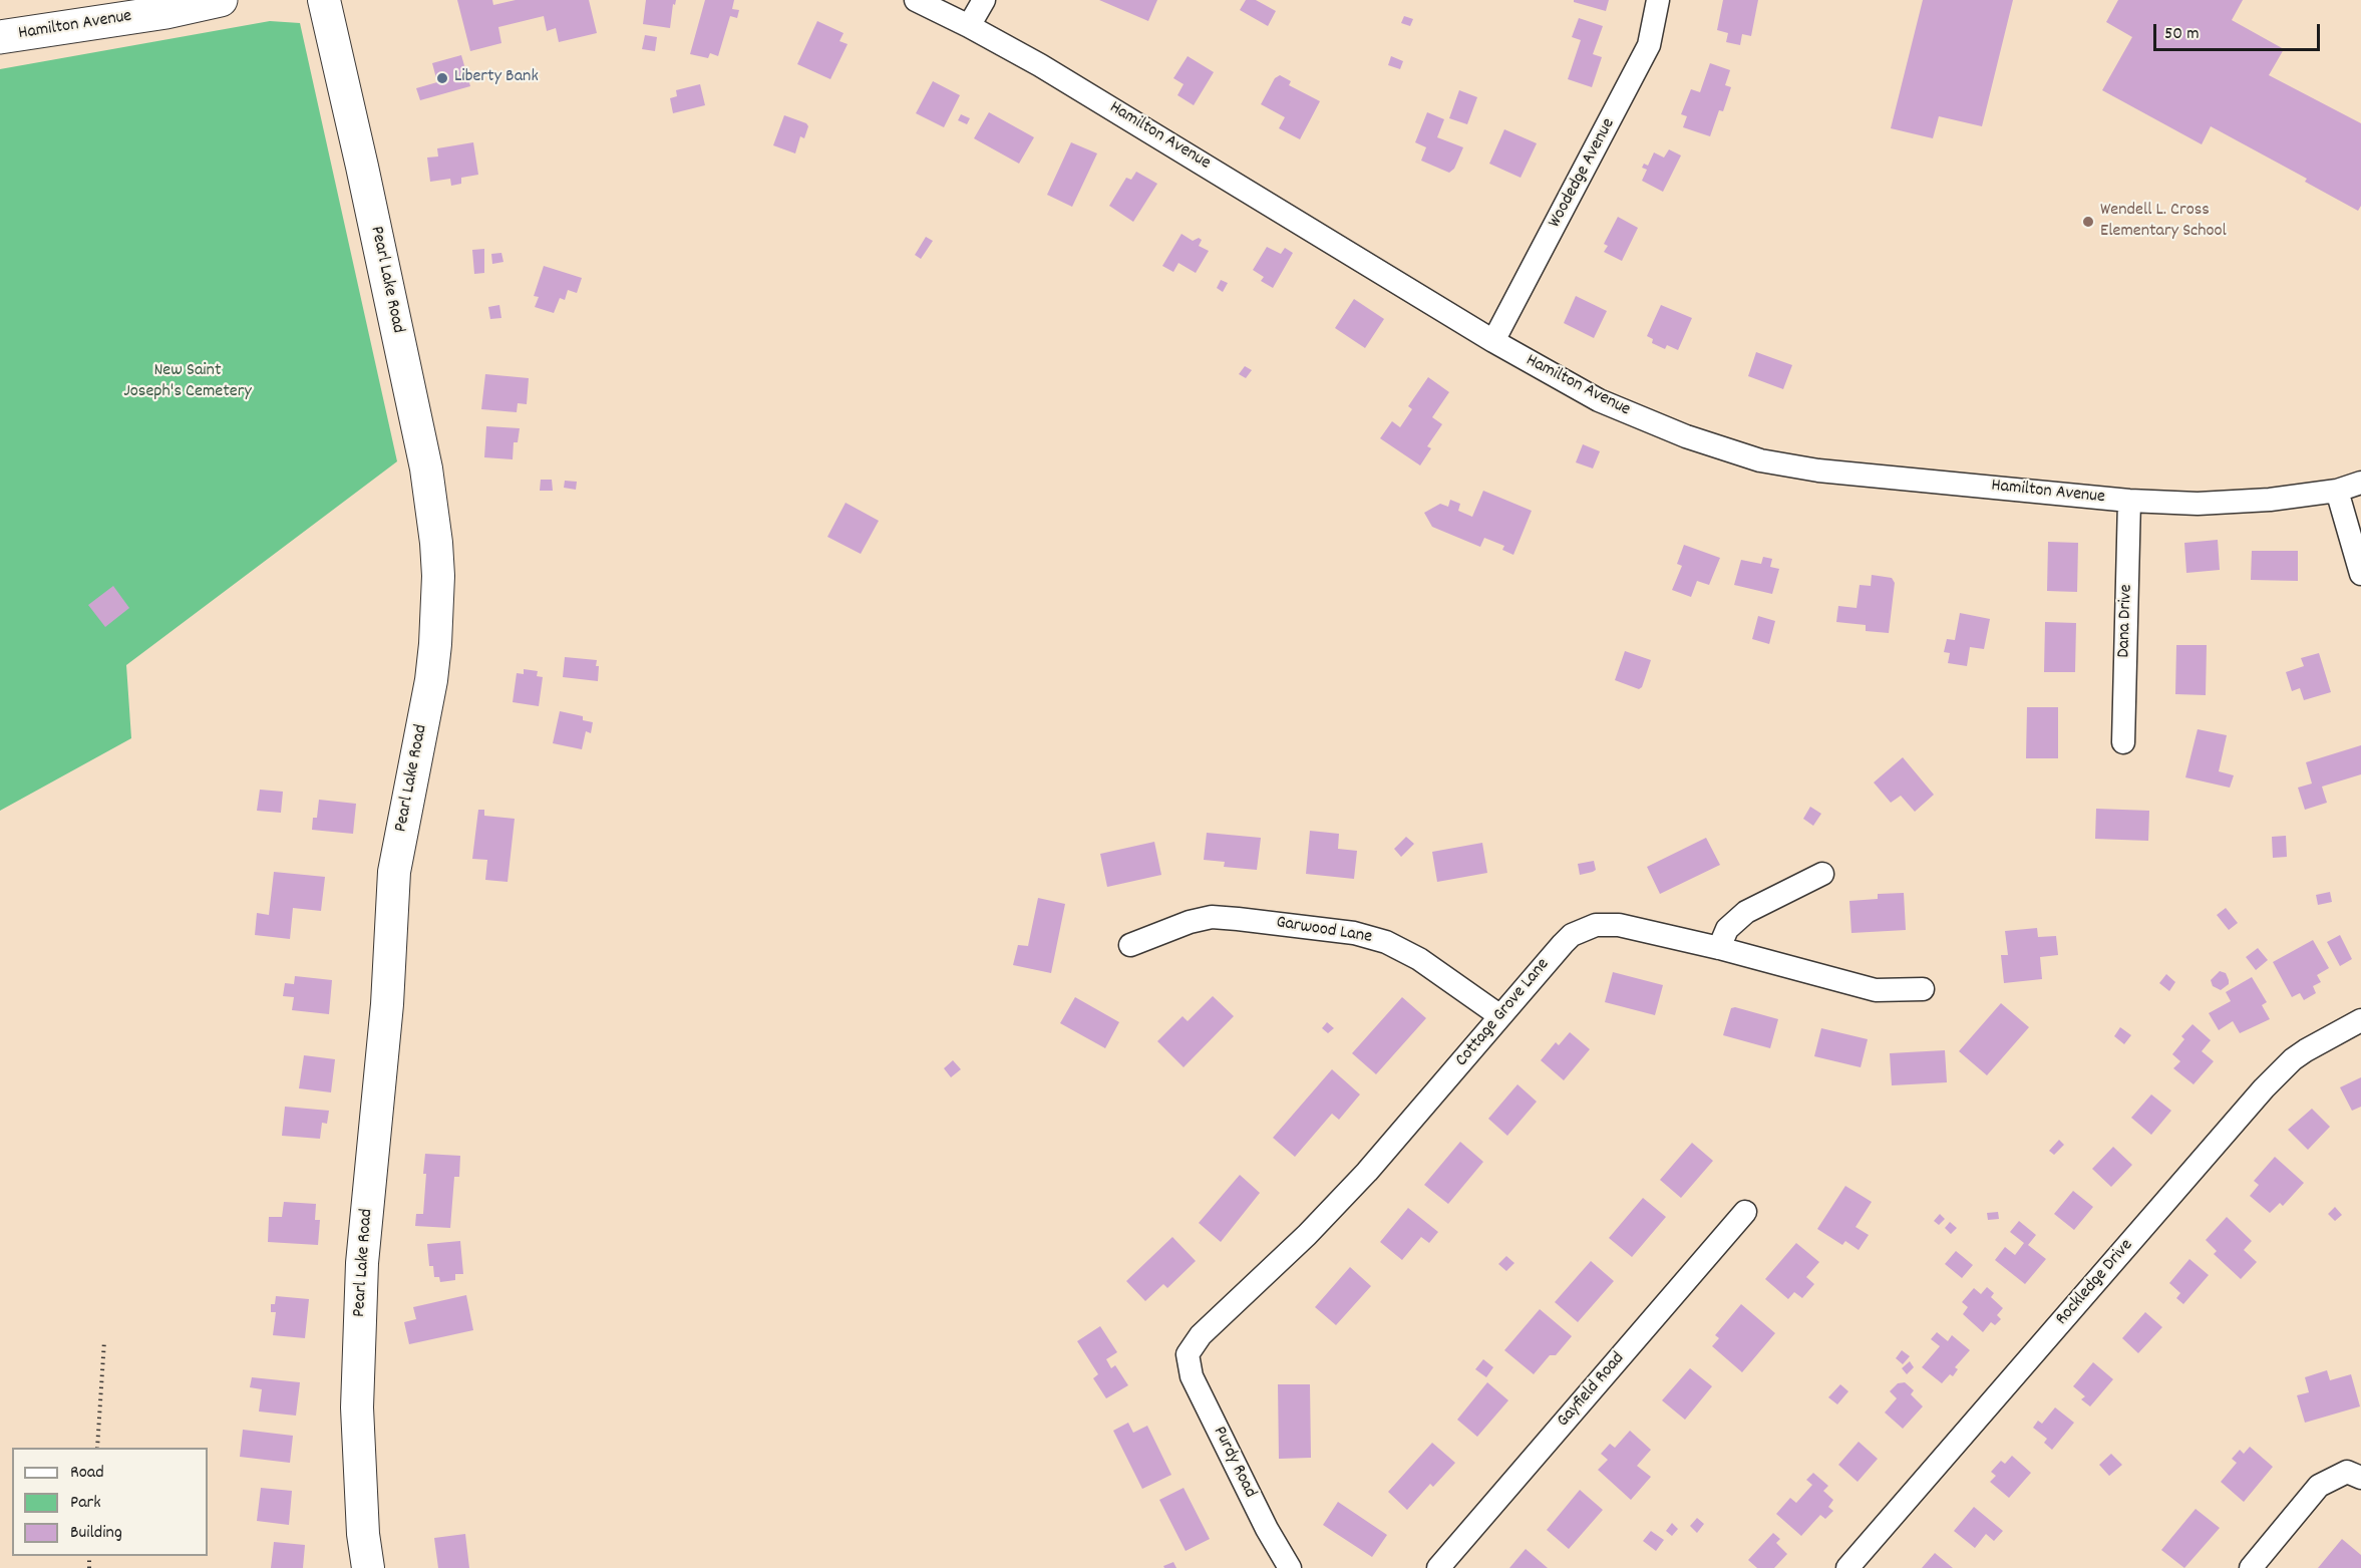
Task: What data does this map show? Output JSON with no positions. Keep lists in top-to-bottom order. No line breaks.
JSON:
{"streets":{"main road":["Hamilton Avenue","Pearl Lake Road"],"street":["Woodedge Avenue","Dana Drive","Garwood Lane","Cottage Grove Lane","Rockledge Drive","Gayfield Road","Purdy Road"]},"crossings":[["Hamilton Avenue","Woodedge Avenue"],["Hamilton Avenue","Dana Drive"],["Garwood Lane","Cottage Grove Lane"],["Cottage Grove Lane","Purdy Road"]],"parks":["New Saint Joseph's Cemetery"],"places":["Liberty Bank","Wendell L. Cross Elementary School"],"legend":["Road","Park","Building"],"scale_bar":"50 m"}
